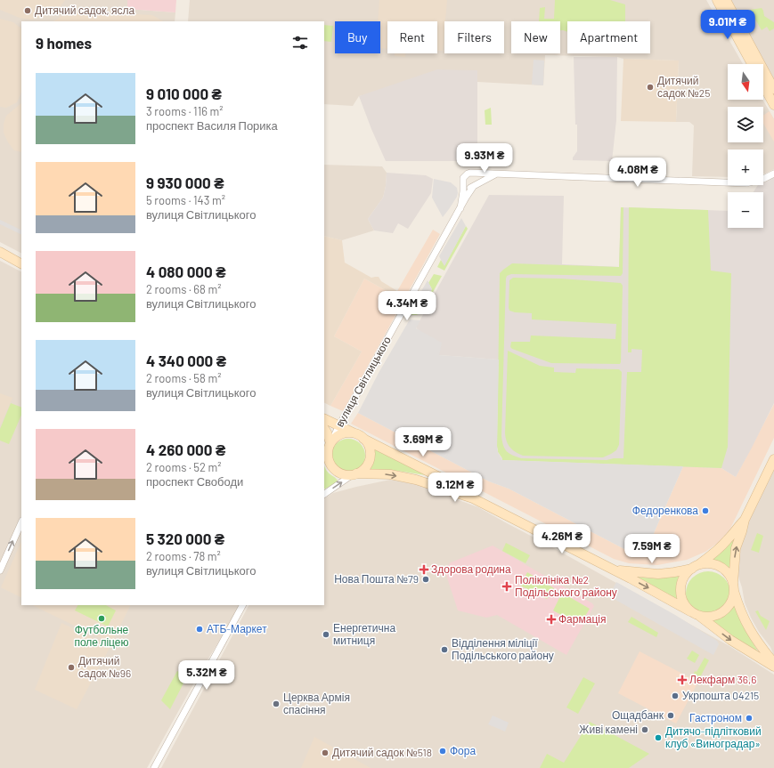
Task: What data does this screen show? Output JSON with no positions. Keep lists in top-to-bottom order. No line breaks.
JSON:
{"streets":{"street":["вулиця Світлицького"]},"places":{"other":["Дитячий садок, ясла","Дитячий садок №25","Федоренкова","Нова Пошта №79","Футбольне поле ліцею","АТБ-Маркет","Енергетична митниця","Відділення міліції Подільського району","Дитячий садок №96","Укрпошта 04215","Церква Армія спасіння","Ощадбанк","Гастроном","Живі камені","Дитячо-підлітковий клуб «Виноградар»","Фора","Дитячий садок №518"],"health":["Здорова родина","Поліклініка №2 Подільського району","Фармація","Лекфарм 36,6"]},"north":"bottom","page":{"price":["9.01M ₴","9.93M ₴","4.08M ₴","4.34M ₴","3.69M ₴","9.12M ₴","4.26M ₴","7.59M ₴","5.32M ₴"],"chip":["Buy","Rent","Filters","New","Apartment"],"heading":"9 homes","map_buttons":["+","−"],"list":[{"name":"9 010 000 ₴","note":"3 rooms · 116 m² · проспект Василя Порика"},{"name":"9 930 000 ₴","note":"5 rooms · 143 m² · вулиця Світлицького"},{"name":"4 080 000 ₴","note":"2 rooms · 68 m² · вулиця Світлицького"},{"name":"4 340 000 ₴","note":"2 rooms · 58 m² · вулиця Світлицького"},{"name":"4 260 000 ₴","note":"2 rooms · 52 m² · проспект Свободи"},{"name":"5 320 000 ₴","note":"2 rooms · 78 m² · вулиця Світлицького"}]}}
